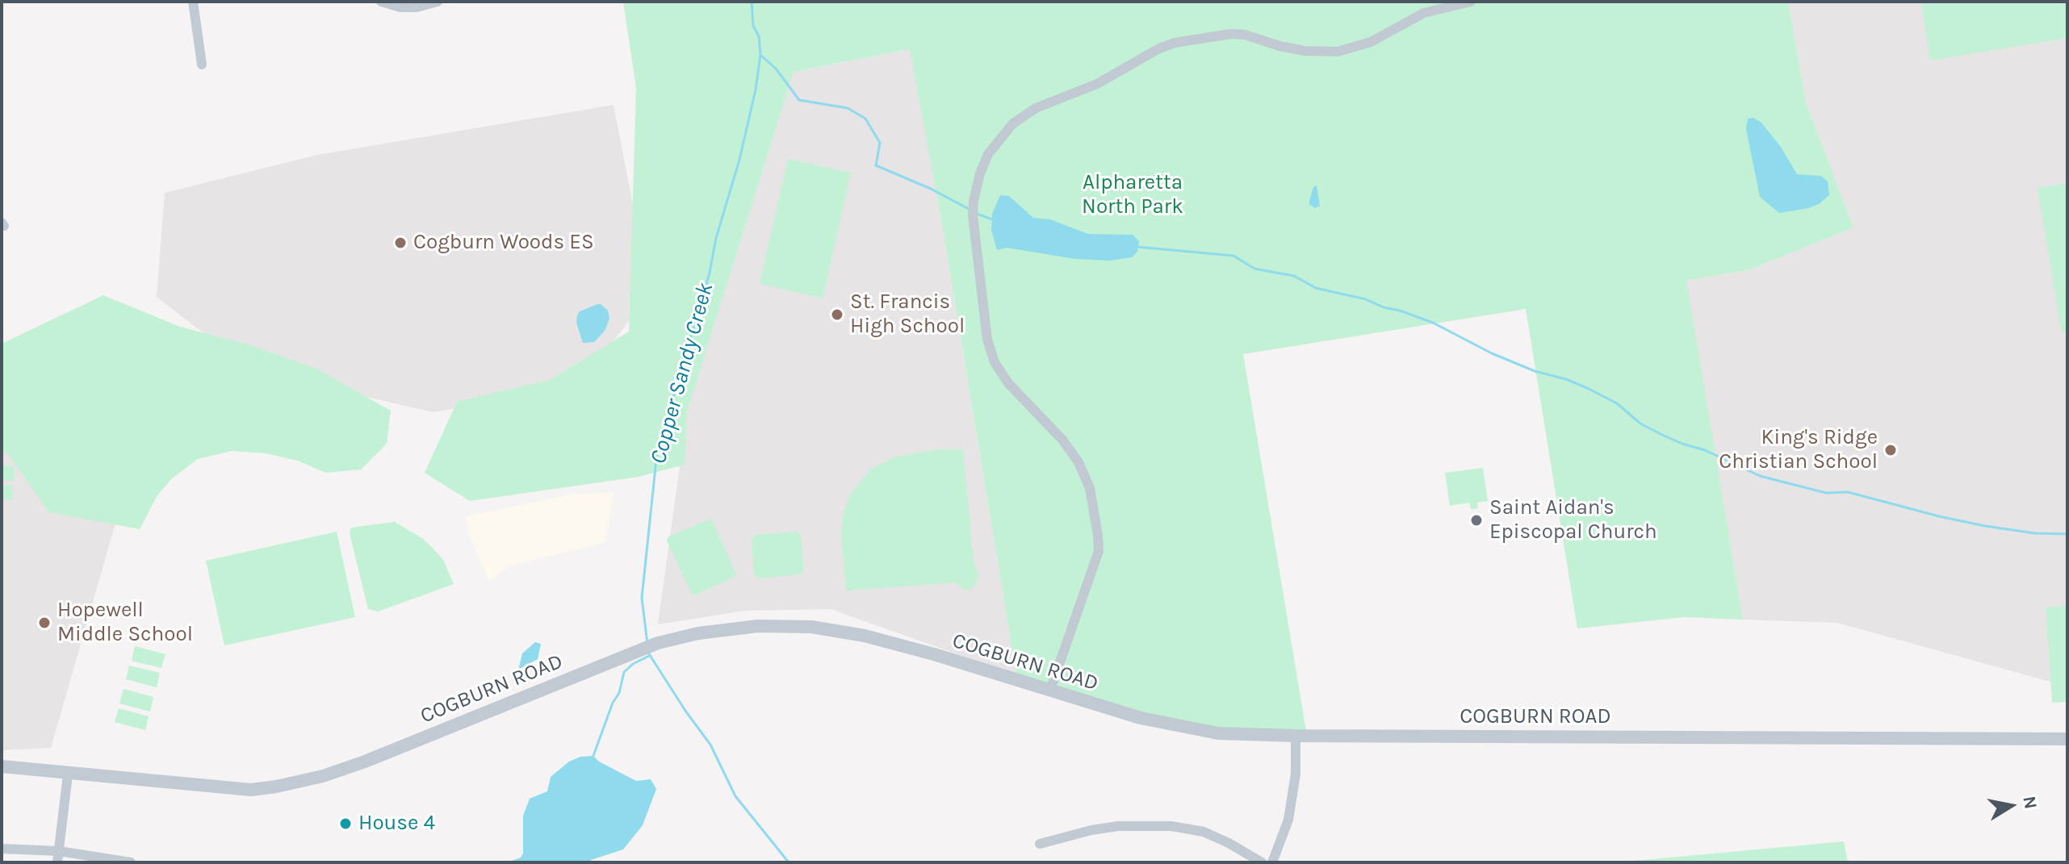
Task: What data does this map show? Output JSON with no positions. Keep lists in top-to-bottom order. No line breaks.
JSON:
{"streets":{"street":["COGBURN ROAD"]},"water":["Copper Sandy Creek"],"parks":["Alpharetta North Park"],"places":["Cogburn Woods ES","St. Francis High School","King's Ridge Christian School","Saint Aidan's Episcopal Church","Hopewell Middle School","House 4"],"north":"right"}
